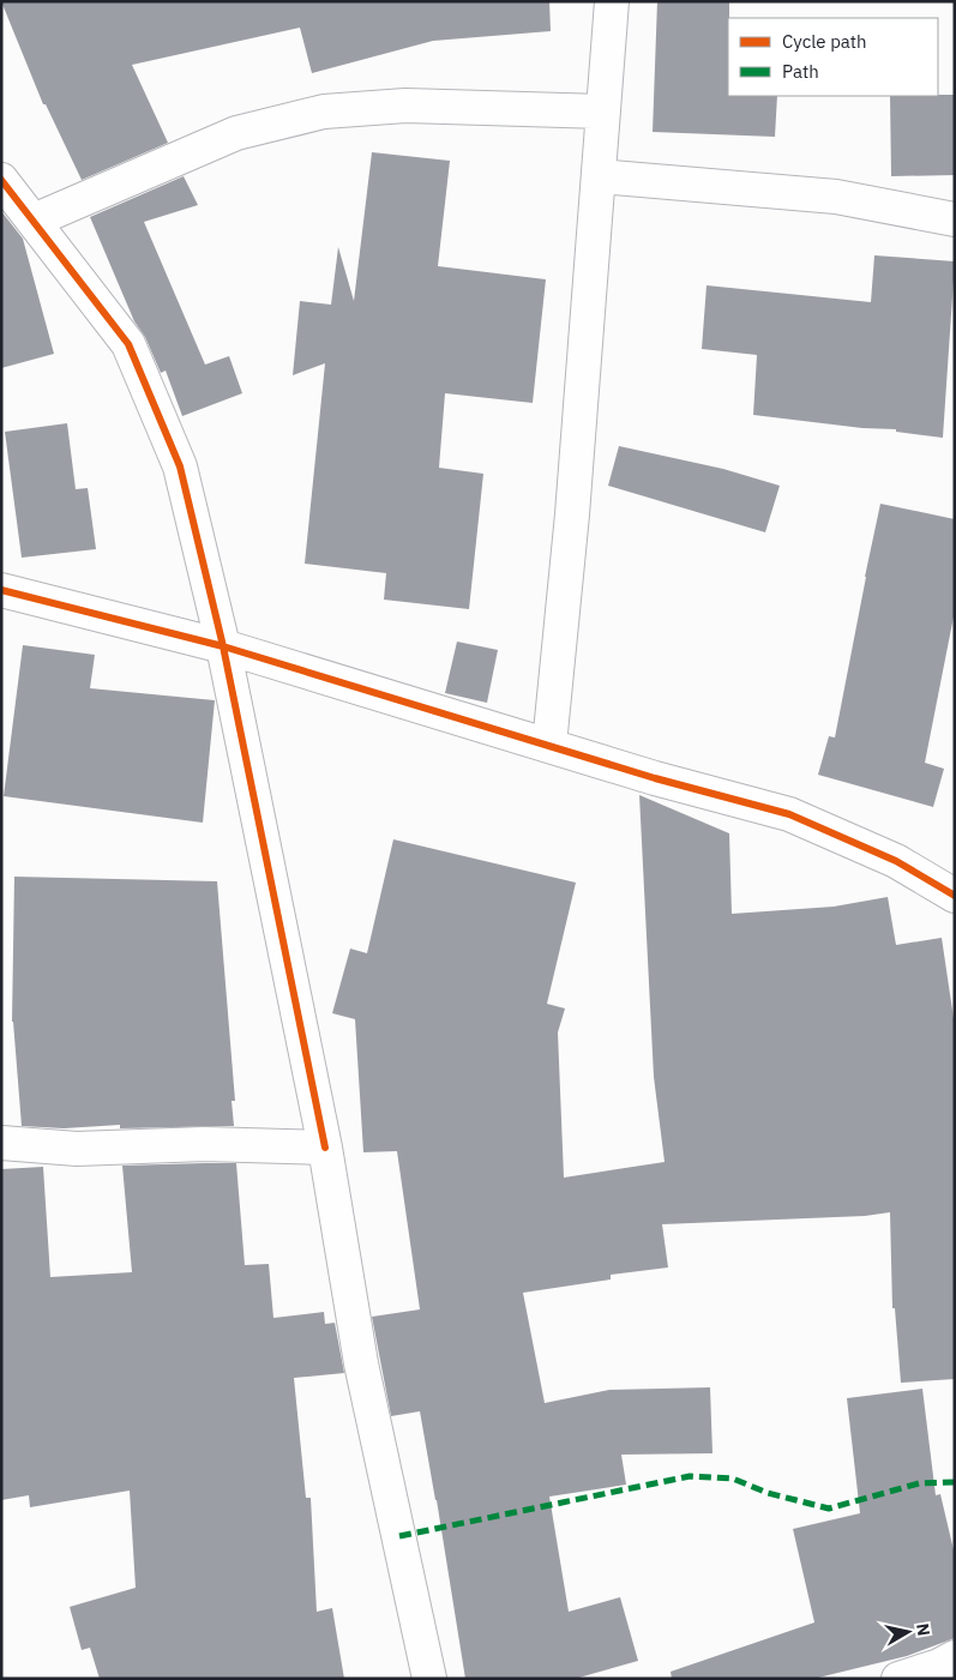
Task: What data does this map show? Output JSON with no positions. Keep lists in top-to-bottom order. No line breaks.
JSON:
{"legend":["Cycle path","Path"],"north":"right"}
